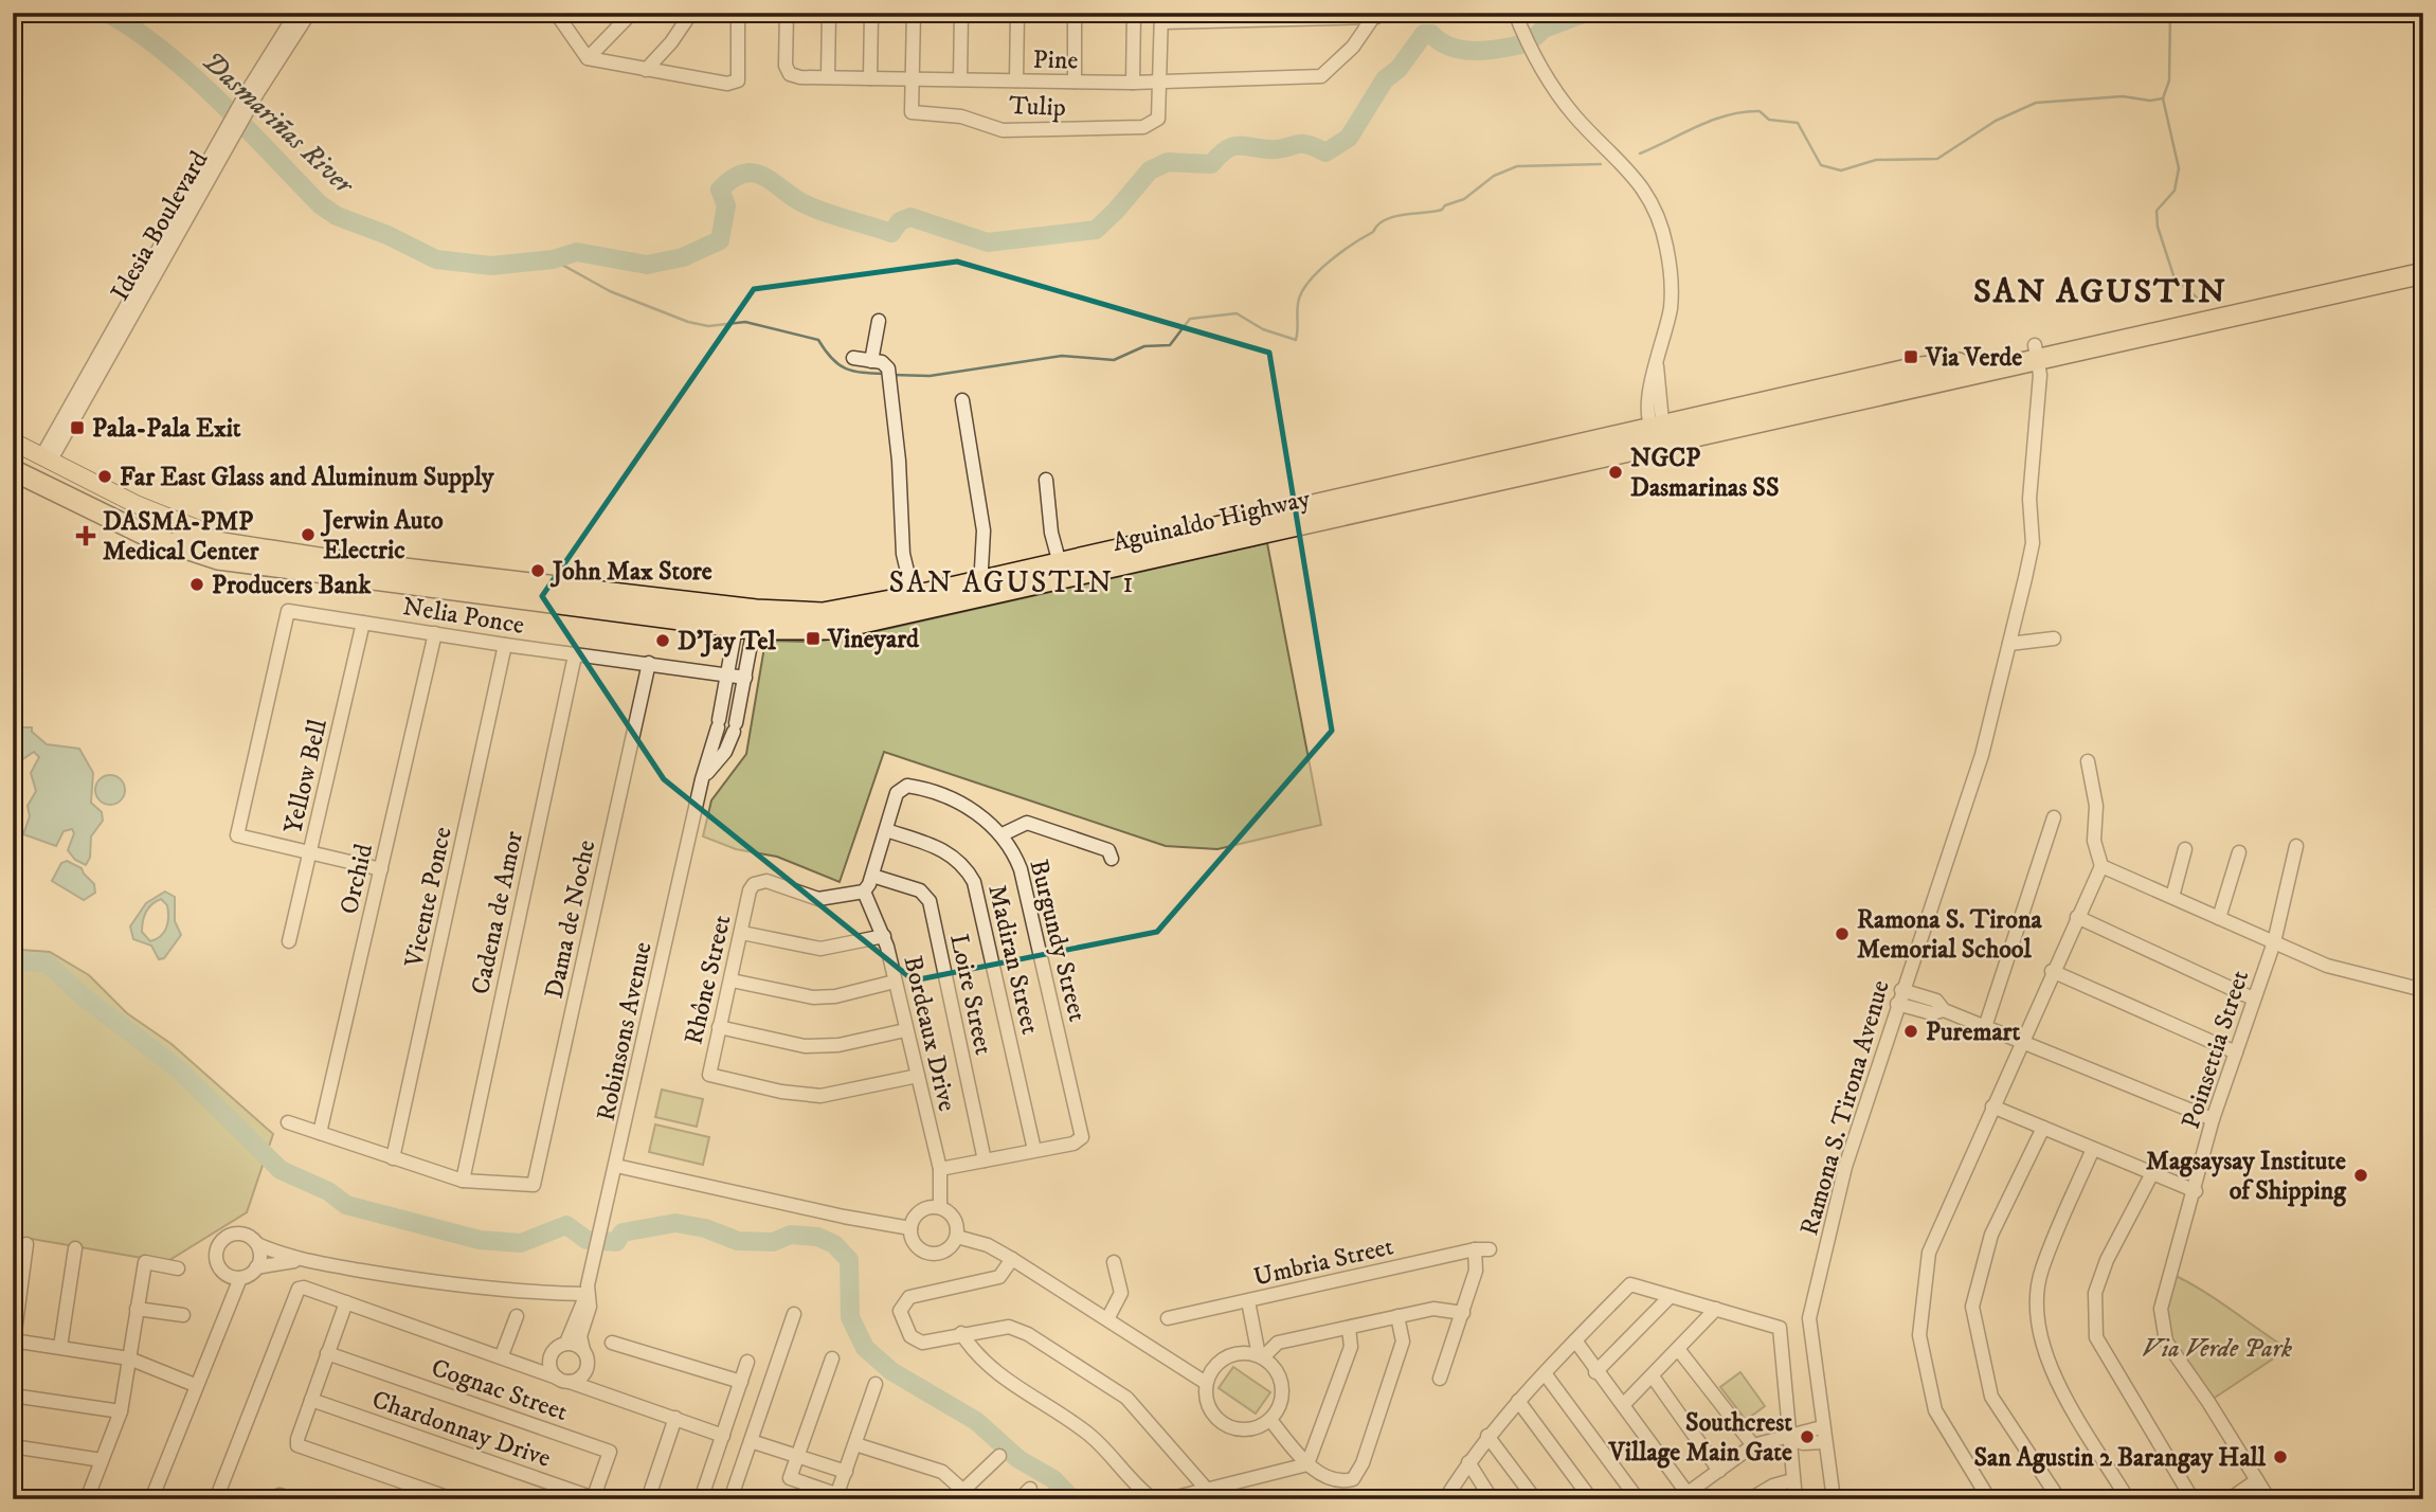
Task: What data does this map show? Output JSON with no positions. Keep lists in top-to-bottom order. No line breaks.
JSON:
{"streets":{"highway":["Aguinaldo Highway"],"street":["Pine","Tulip","Idesia Boulevard","Nelia Ponce","Yellow Bell","Orchid","Vicente Ponce","Cadena de Amor","Dama de Noche","Burgundy Street","Madiran Street","Rhône Street","Loire Street","Robinsons Avenue","Bordeaux Drive","Poinsettia Street","Ramona S. Tirona Avenue","Umbria Street","Cognac Street","Chardonnay Drive"]},"crossings":[["Pine","Tulip"],["Idesia Boulevard","Aguinaldo Highway"],["Aguinaldo Highway","Robinsons Avenue"],["Aguinaldo Highway","Ramona S. Tirona Avenue"],["Nelia Ponce","Yellow Bell"],["Nelia Ponce","Orchid"],["Nelia Ponce","Vicente Ponce"],["Nelia Ponce","Cadena de Amor"],["Nelia Ponce","Dama de Noche"],["Nelia Ponce","Robinsons Avenue"],["Cadena de Amor","Dama de Noche"],["Burgundy Street","Madiran Street"],["Burgundy Street","Rhône Street"],["Burgundy Street","Loire Street"],["Burgundy Street","Bordeaux Drive"],["Rhône Street","Bordeaux Drive"],["Cognac Street","Chardonnay Drive"]],"districts":["SAN AGUSTIN","SAN AGUSTIN 1"],"water":["Dasmariñas River"],"parks":["Via Verde Park"],"places":{"transit":["Via Verde","Pala-Pala Exit","Vineyard"],"other":["NGCP Dasmarinas SS","Far East Glass and Aluminum Supply","Jerwin Auto Electric","John Max Store","Producers Bank","D'Jay Tel","Ramona S. Tirona Memorial School","Puremart","Magsaysay Institute of Shipping","Southcrest Village Main Gate","San Agustin 2 Barangay Hall"],"health":["DASMA-PMP Medical Center"]}}
